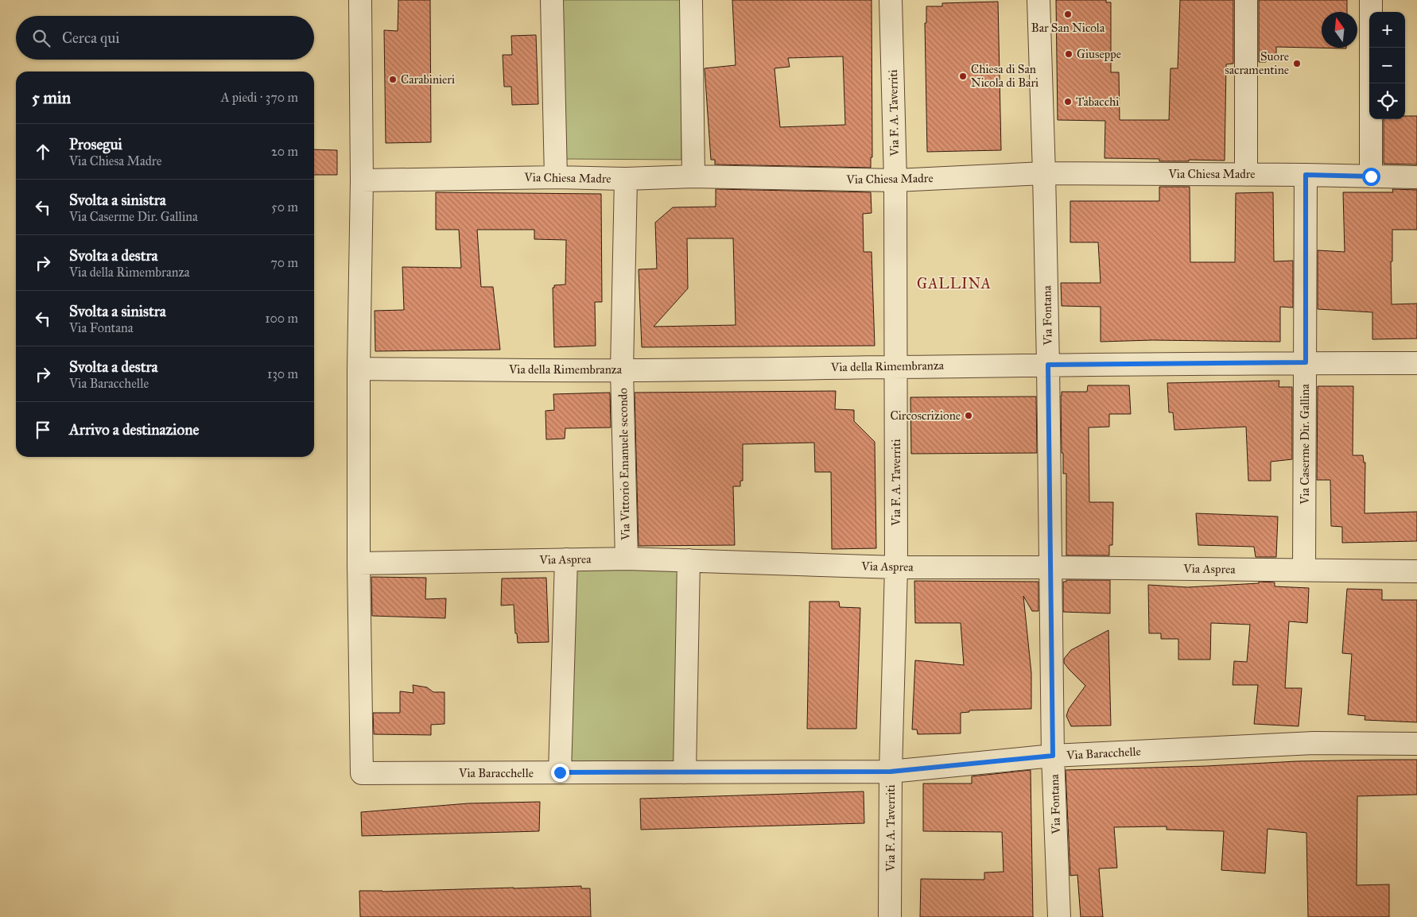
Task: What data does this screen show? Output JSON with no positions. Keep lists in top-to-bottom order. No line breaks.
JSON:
{"streets":{"street":["Via F. A. Taverriti","Via Chiesa Madre","Via Fontana","Via della Rimembranza","Via Caserme Dir. Gallina","Via Vittorio Emanuele secondo","Via Asprea","Via Baracchelle"]},"crossings":[["Via F. A. Taverriti","Via Chiesa Madre"],["Via F. A. Taverriti","Via della Rimembranza"],["Via F. A. Taverriti","Via Asprea"],["Via F. A. Taverriti","Via Baracchelle"],["Via Chiesa Madre","Via Fontana"],["Via Chiesa Madre","Via Caserme Dir. Gallina"],["Via Chiesa Madre","Via Vittorio Emanuele secondo"],["Via Fontana","Via della Rimembranza"],["Via Fontana","Via Asprea"],["Via Fontana","Via Baracchelle"],["Via della Rimembranza","Via Caserme Dir. Gallina"],["Via della Rimembranza","Via Vittorio Emanuele secondo"],["Via Caserme Dir. Gallina","Via Asprea"],["Via Vittorio Emanuele secondo","Via Asprea"],["Via Asprea","Via Baracchelle"]],"districts":["GALLINA"],"places":["Bar San Nicola","Giuseppe","Suore sacramentine","Chiesa di San Nicola di Bari","Carabinieri","Tabacchi","Circoscrizione"],"north":"top","page":{"map_buttons":["+","−"],"search":"Cerca qui","heading":["5 min","A piedi · 370 m"],"list":[["Prosegui","Via Chiesa Madre","20 m"],["Svolta a sinistra","Via Caserme Dir. Gallina","50 m"],["Svolta a destra","Via della Rimembranza","70 m"],["Svolta a sinistra","Via Fontana","100 m"],["Svolta a destra","Via Baracchelle","130 m"],"Arrivo a destinazione"]}}
